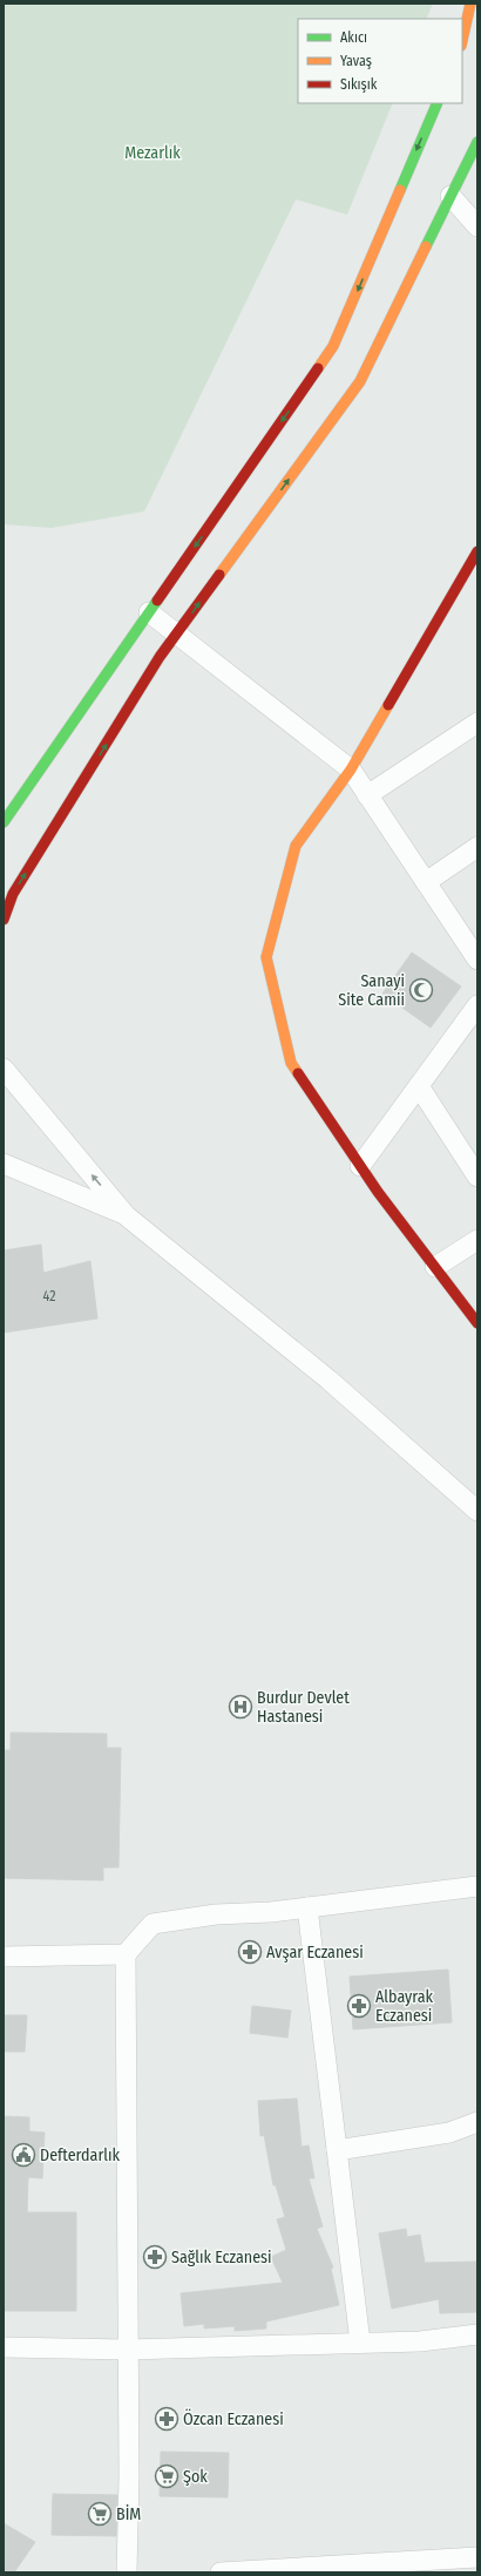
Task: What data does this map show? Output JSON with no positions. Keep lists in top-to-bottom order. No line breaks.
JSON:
{"parks":["Mezarlık"],"places":{"mosque":["Sanayi Site Camii"],"hospital":["Burdur Devlet Hastanesi"],"pharmacy":["Avşar Eczanesi","Albayrak Eczanesi","Sağlık Eczanesi","Özcan Eczanesi"],"public building":["Defterdarlık"],"supermarket":["Şok","BİM"]},"house_numbers":["42"],"legend":["Akıcı","Yavaş","Sıkışık"]}
